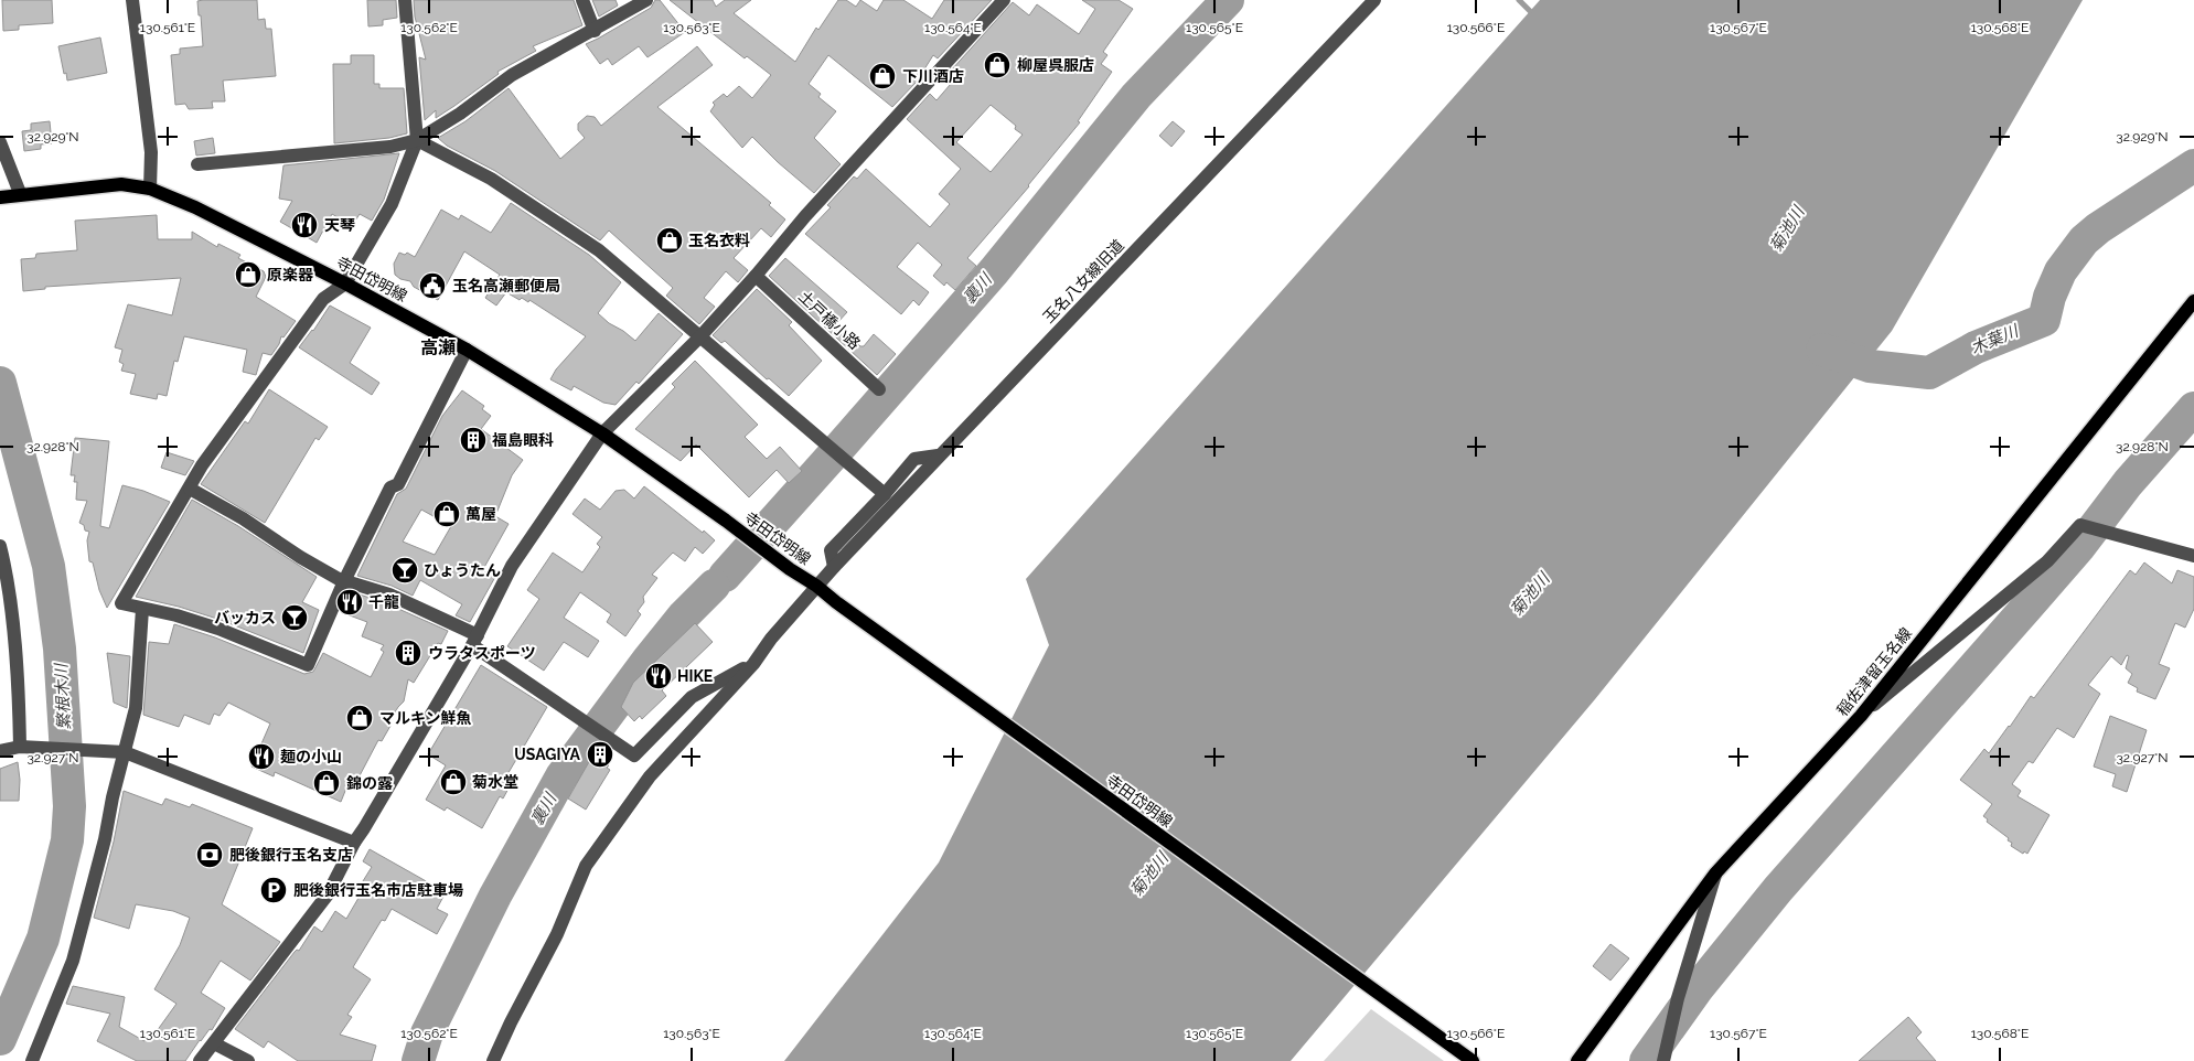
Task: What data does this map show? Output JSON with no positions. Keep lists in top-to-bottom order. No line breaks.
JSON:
{"streets":{"main road":["寺田岱明線","稲佐津留玉名線"],"street":["玉名八女線旧道","土戸橋小路"]},"crossings":[["寺田岱明線","玉名八女線旧道"]],"districts":["高瀬"],"water":["菊池川","裏川","木葉川","繁根木川"],"places":{"shop":["柳屋呉服店","下川酒店","玉名衣料","原楽器","萬屋","マルキン鮮魚","菊水堂","錦の露"],"restaurant":["天琴","千龍","HIKE","麺の小山"],"public building":["玉名高瀬郵便局"],"building":["福島眼科","ウラタスポーツ","USAGIYA"],"bar":["ひょうたん","バッカス"],"bank":["肥後銀行玉名支店"],"parking":["肥後銀行玉名市店駐車場"]},"coordinates":["130.561°E","130.562°E","130.563°E","130.564°E","130.565°E","130.566°E","130.567°E","130.568°E","32.929°N","32.928°N","32.927°N"]}
